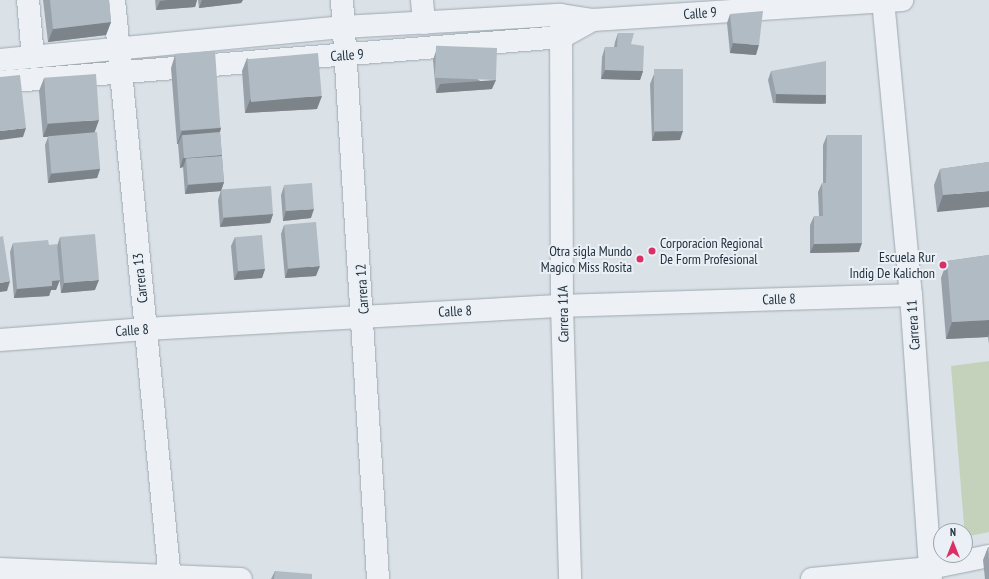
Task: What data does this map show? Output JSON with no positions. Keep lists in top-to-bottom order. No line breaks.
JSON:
{"streets":{"street":["Calle 9","Carrera 13","Carrera 12","Calle 8","Carrera 11A","Carrera 11"]},"crossings":[["Calle 9","Carrera 13"],["Calle 9","Carrera 12"],["Calle 9","Carrera 11A"],["Calle 9","Carrera 11"],["Carrera 13","Calle 8"],["Carrera 12","Calle 8"],["Calle 8","Carrera 11A"],["Calle 8","Carrera 11"]],"places":["Corporacion Regional De Form Profesional","Otra sigla Mundo Magico Miss Rosita","Escuela Rur Indig De Kalichon"],"north":"top"}
